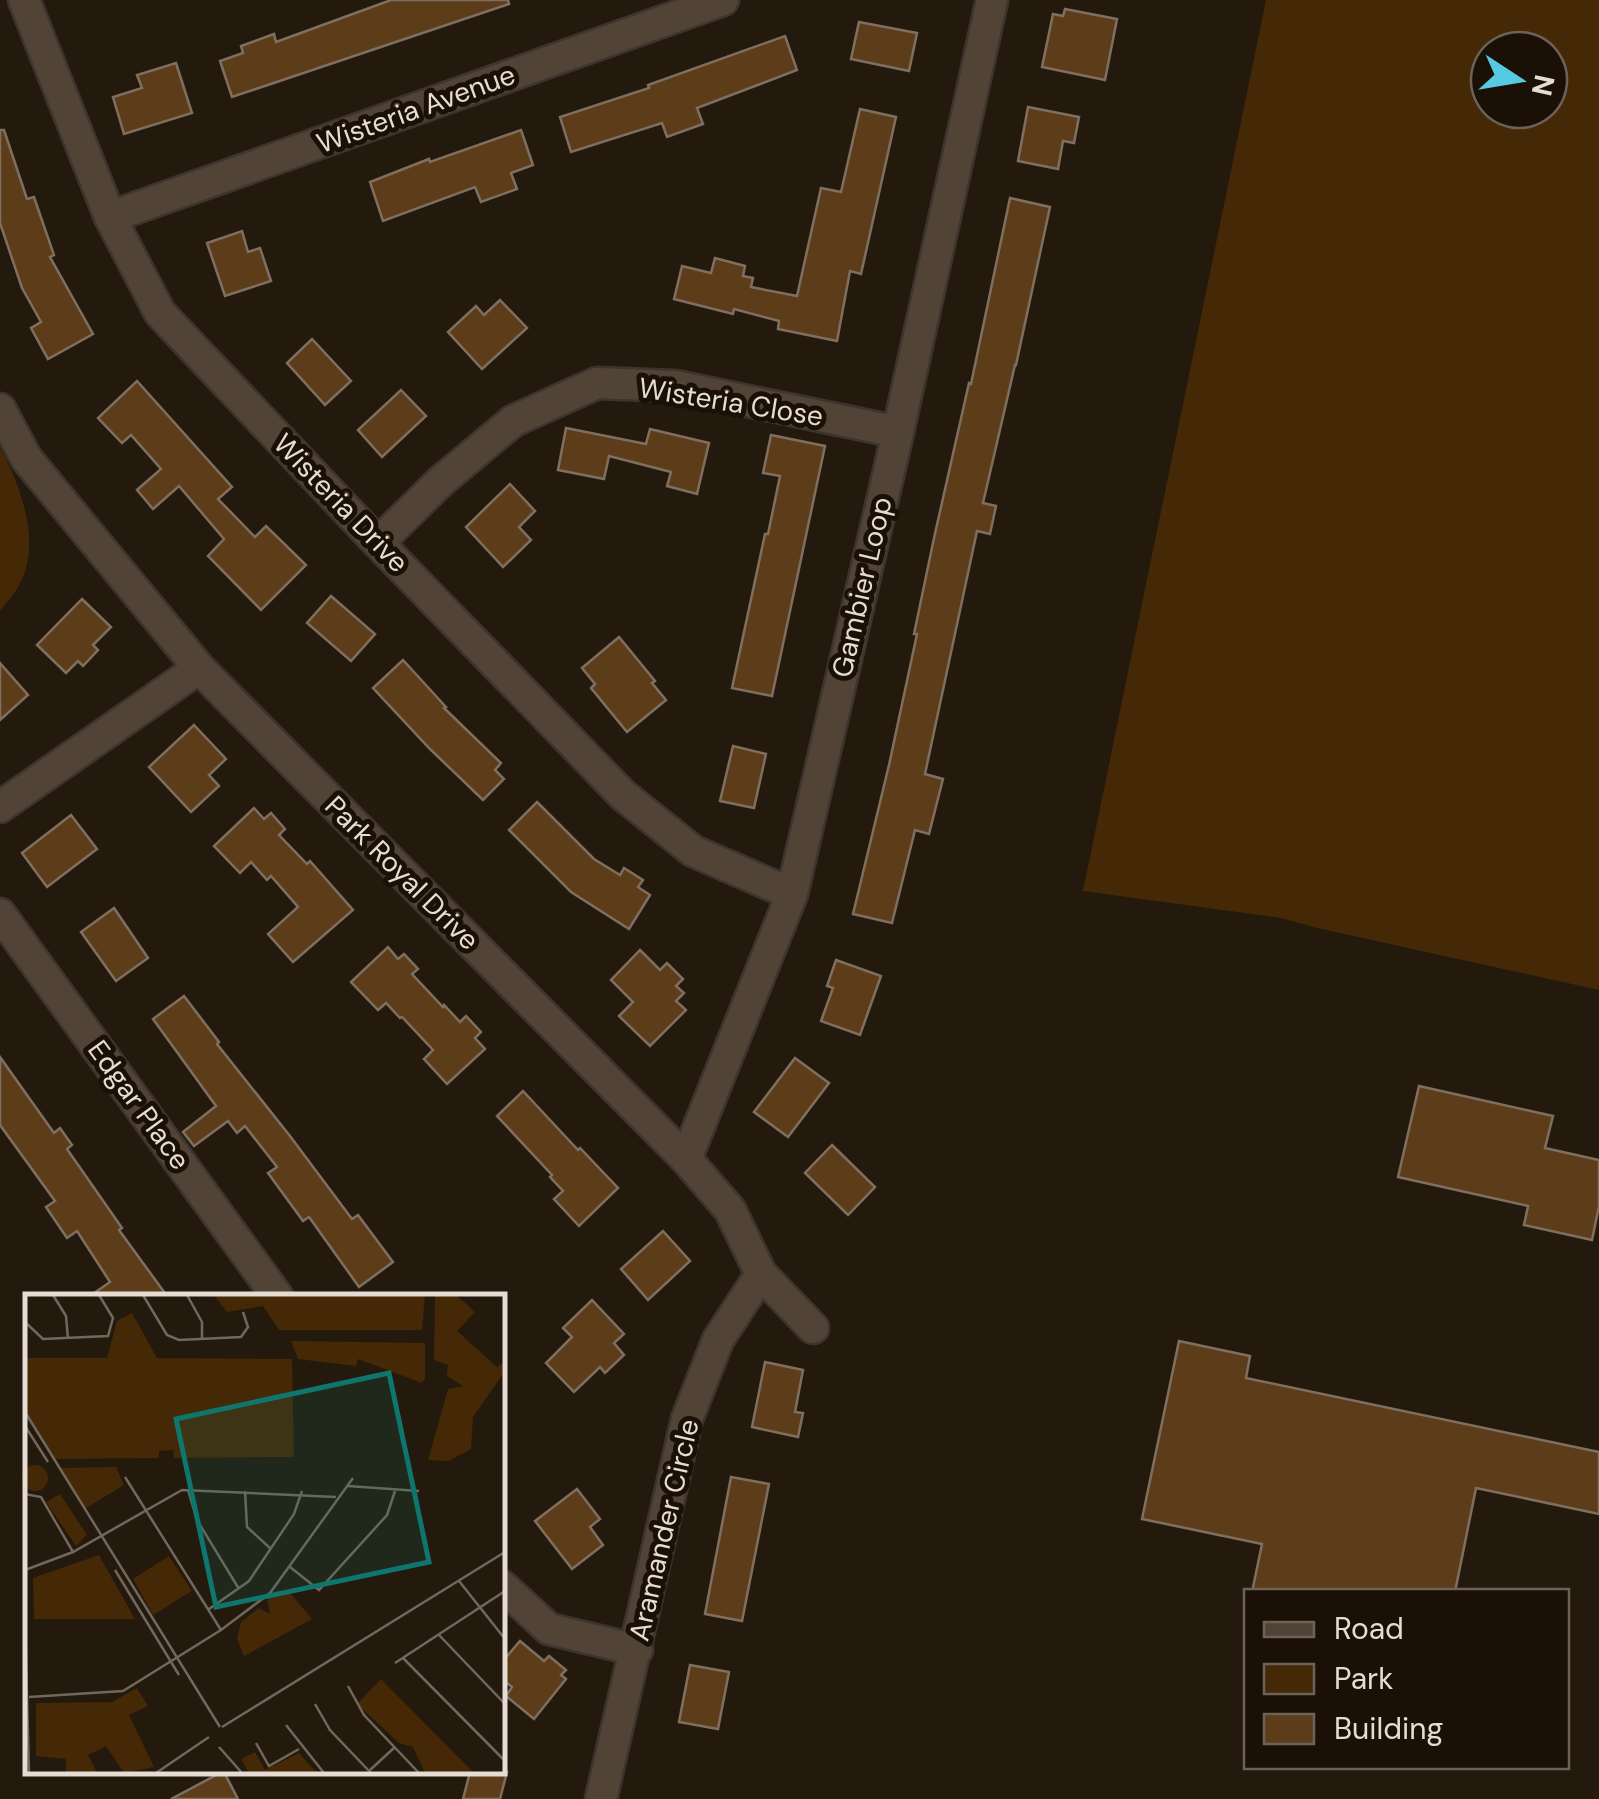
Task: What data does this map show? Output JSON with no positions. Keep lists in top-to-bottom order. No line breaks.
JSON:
{"streets":{"street":["Wisteria Avenue","Wisteria Close","Wisteria Drive","Gambier Loop","Park Royal Drive","Edgar Place","Aramander Circle"]},"crossings":[["Wisteria Avenue","Wisteria Drive"],["Wisteria Close","Wisteria Drive"],["Wisteria Close","Gambier Loop"],["Wisteria Drive","Gambier Loop"],["Gambier Loop","Park Royal Drive"],["Park Royal Drive","Aramander Circle"]],"legend":["Road","Park","Building"],"north":"right"}
